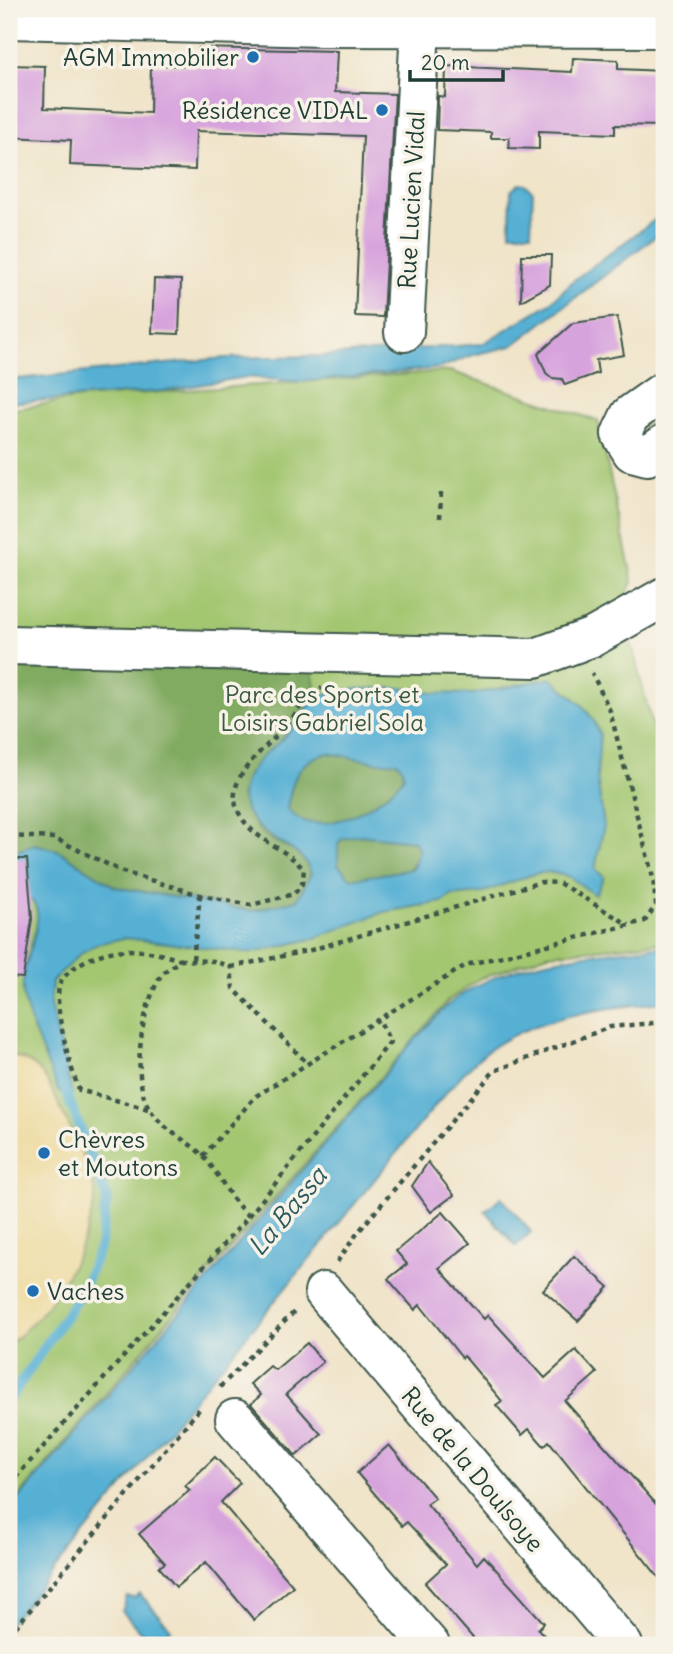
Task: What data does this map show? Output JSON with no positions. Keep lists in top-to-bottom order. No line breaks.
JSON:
{"streets":{"street":["Rue Lucien Vidal","Rue de la Doulsoye"]},"water":["La Bassa"],"parks":["Parc des Sports et Loisirs Gabriel Sola"],"places":["AGM Immobilier","Résidence VIDAL","Chèvres et Moutons","Vaches"],"scale_bar":"20 m"}
